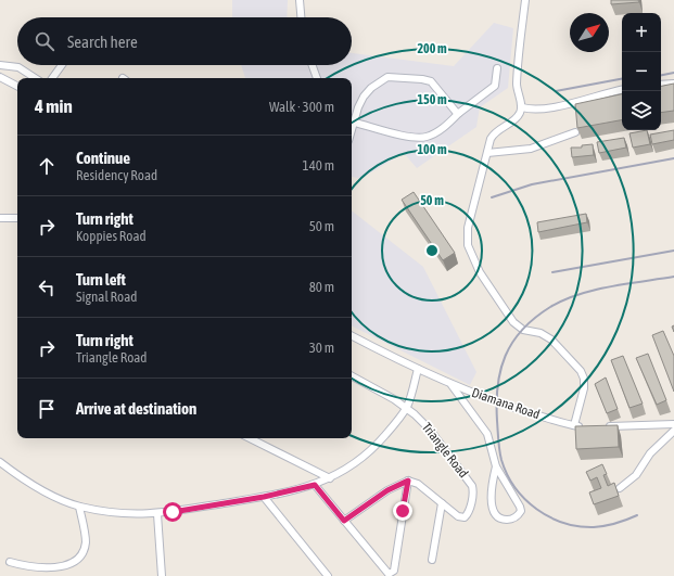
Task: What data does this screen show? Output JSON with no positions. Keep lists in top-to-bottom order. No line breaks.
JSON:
{"streets":{"street":["Diamana Road","Triangle Road"]},"north":"top right","page":{"map_buttons":["+","−"],"search":"Search here","heading":["4 min","Walk · 300 m"],"list":[["Continue","Residency Road","140 m"],["Turn right","Koppies Road","50 m"],["Turn left","Signal Road","80 m"],["Turn right","Triangle Road","30 m"],"Arrive at destination"]},"rings":["200 m","150 m","100 m","50 m"]}
